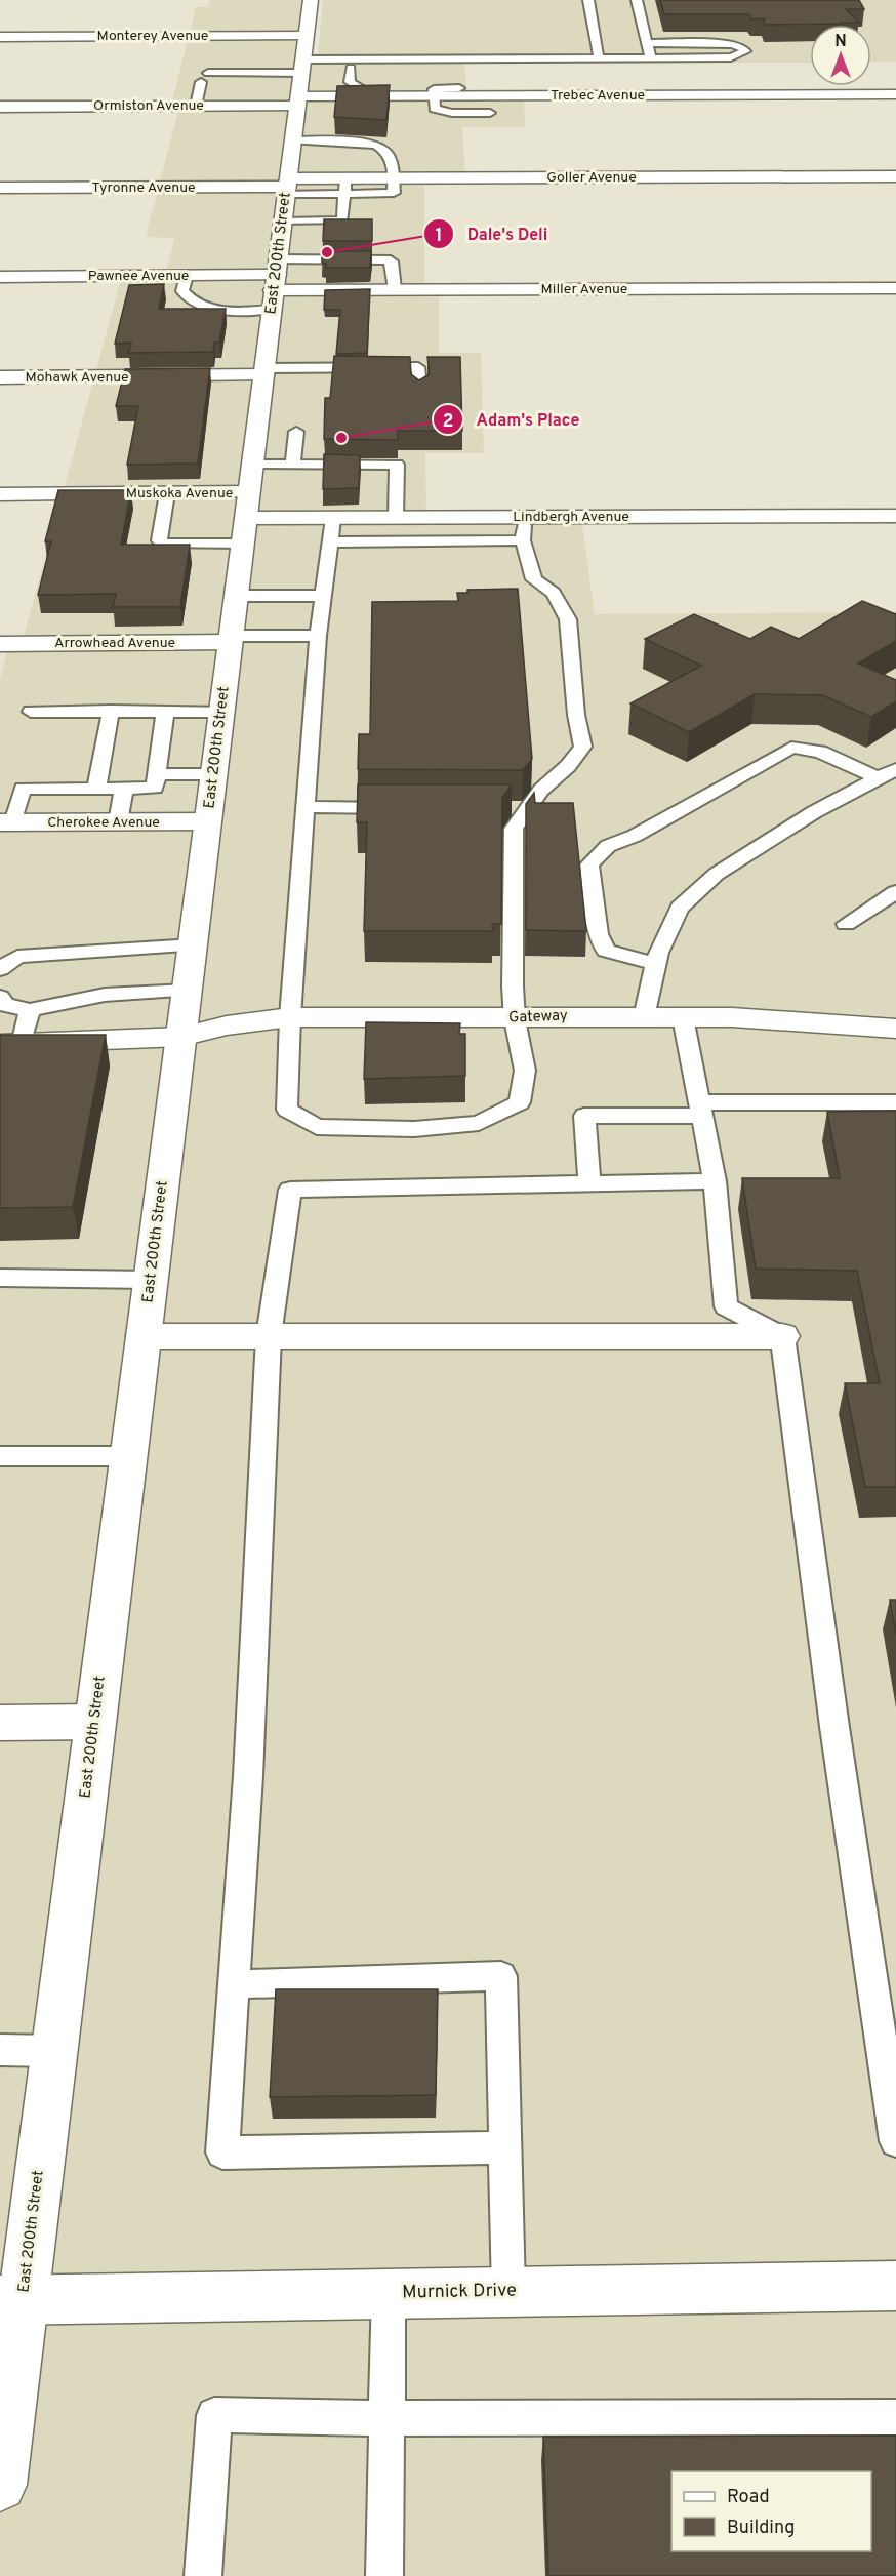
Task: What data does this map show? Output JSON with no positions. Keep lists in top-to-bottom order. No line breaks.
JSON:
{"streets":{"street":["Monterey Avenue","Trebec Avenue","Ormiston Avenue","Goller Avenue","Tyronne Avenue","East 200th Street","Pawnee Avenue","Miller Avenue","Mohawk Avenue","Muskoka Avenue","Lindbergh Avenue","Arrowhead Avenue","Cherokee Avenue","Gateway","Murnick Drive"]},"crossings":[["Monterey Avenue","Trebec Avenue"],["Monterey Avenue","Ormiston Avenue"],["Monterey Avenue","East 200th Street"],["Trebec Avenue","Ormiston Avenue"],["Trebec Avenue","East 200th Street"],["Ormiston Avenue","East 200th Street"],["Goller Avenue","Tyronne Avenue"],["Goller Avenue","East 200th Street"],["Tyronne Avenue","East 200th Street"],["East 200th Street","Pawnee Avenue"],["East 200th Street","Miller Avenue"],["East 200th Street","Mohawk Avenue"],["East 200th Street","Muskoka Avenue"],["East 200th Street","Lindbergh Avenue"],["East 200th Street","Arrowhead Avenue"],["East 200th Street","Cherokee Avenue"],["East 200th Street","Gateway"],["East 200th Street","Murnick Drive"],["Pawnee Avenue","Miller Avenue"],["Muskoka Avenue","Lindbergh Avenue"]],"places":["Dale's Deli","Adam's Place"],"legend":["Road","Building"],"north":"top"}
